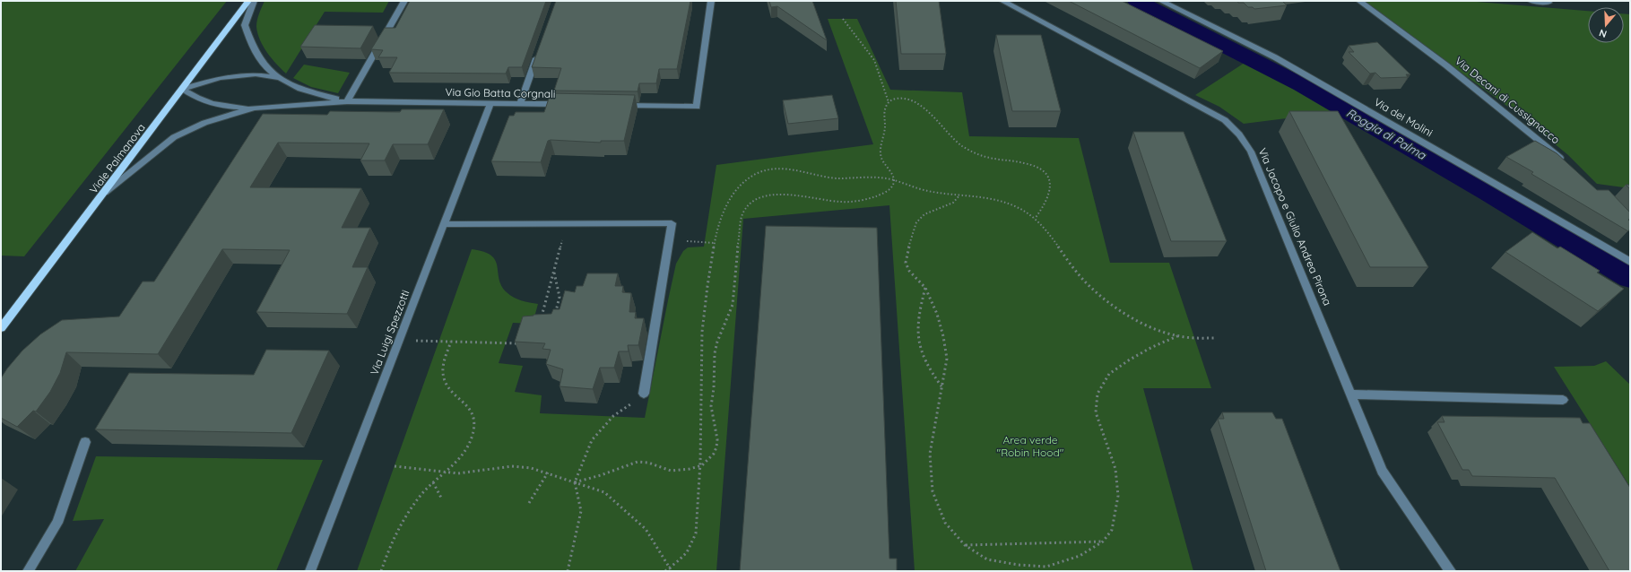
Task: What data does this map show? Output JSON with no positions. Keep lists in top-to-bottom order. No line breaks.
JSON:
{"streets":{"main road":["Viale Palmanova"],"street":["Via Gio Batta Corgnali","Via Decani di Cussignacco","Via dei Molini","Via Jacopo e Giulio Andrea Pirona","Via Luigi Spezzotti"]},"crossings":[["Via Gio Batta Corgnali","Viale Palmanova"],["Via Gio Batta Corgnali","Via Luigi Spezzotti"]],"water":["Roggia di Palma"],"parks":["Area verde \"Robin Hood\""],"north":"bottom"}
